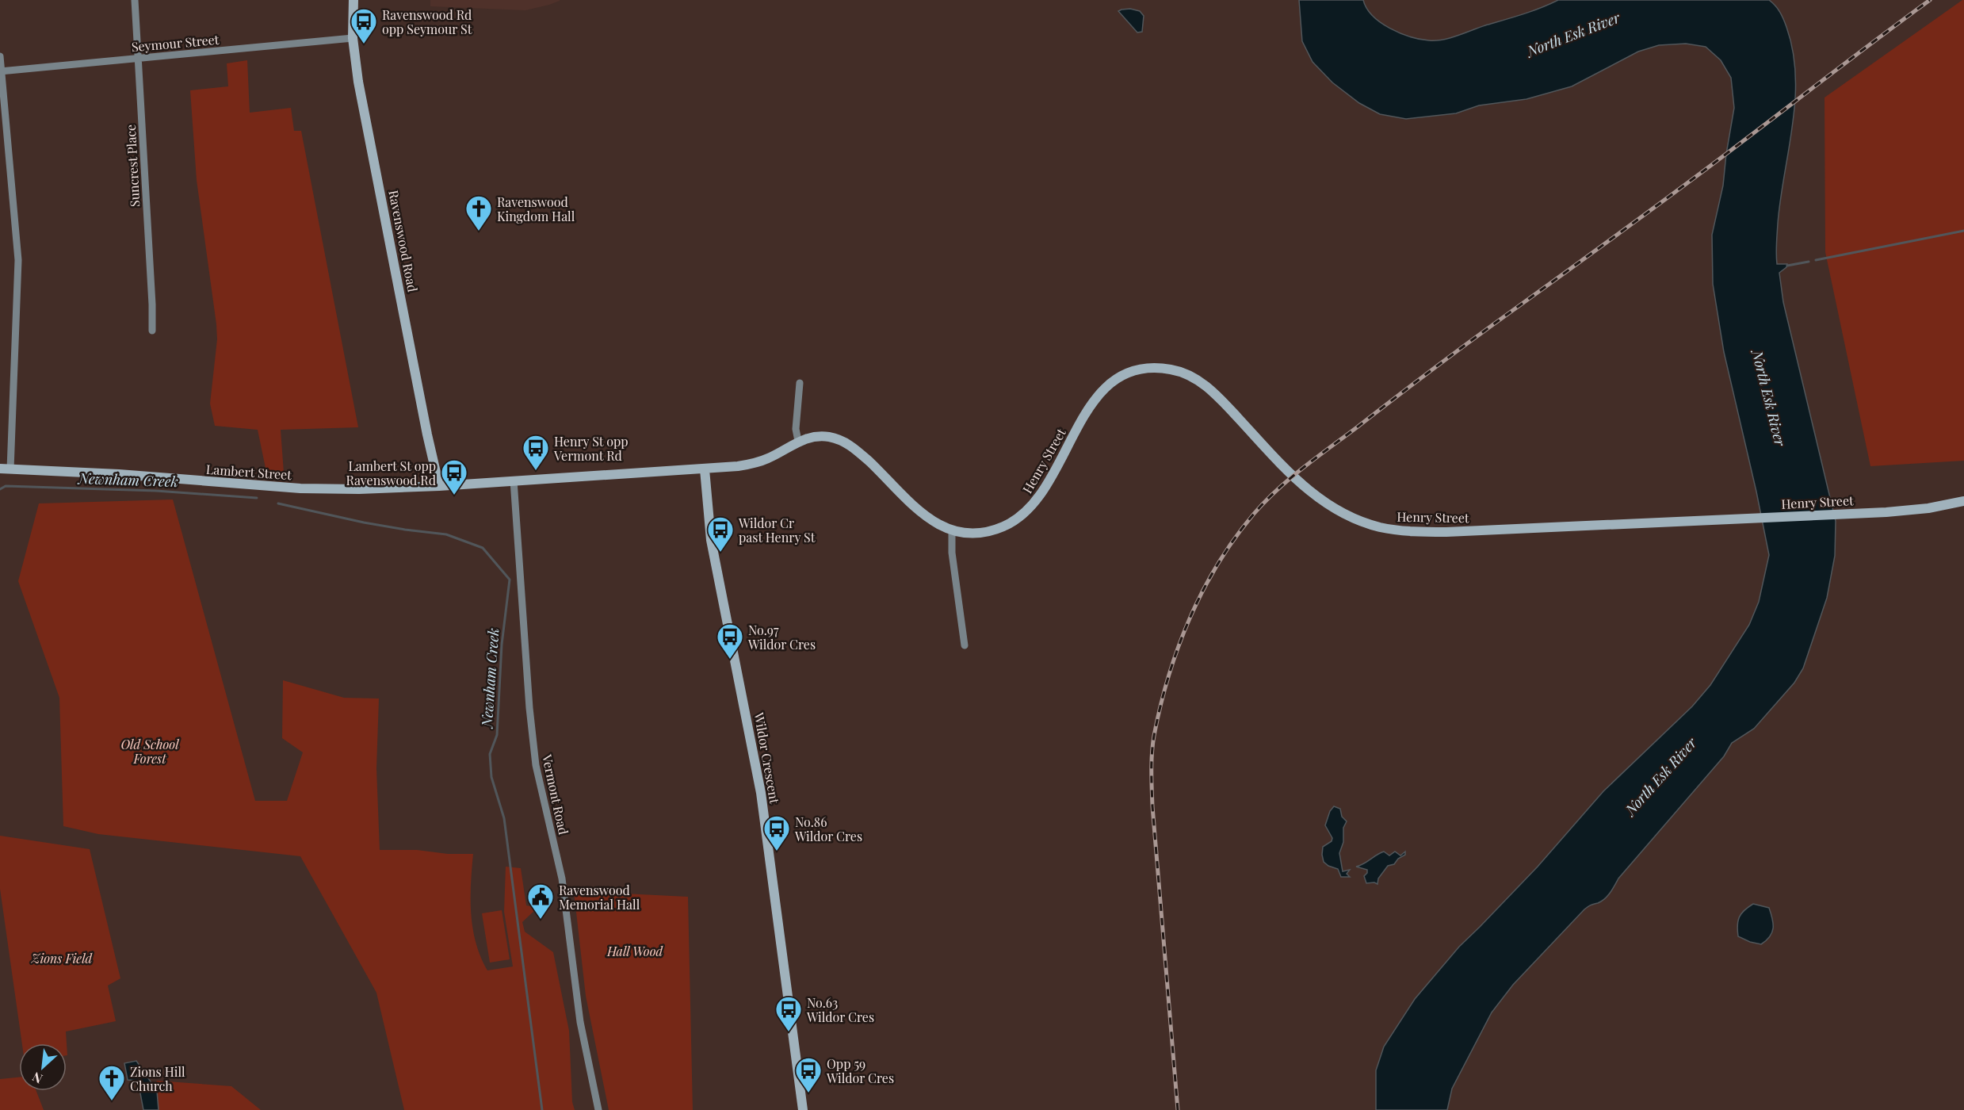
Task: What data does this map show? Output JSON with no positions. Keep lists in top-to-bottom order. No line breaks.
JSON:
{"streets":{"street":["Seymour Street","Suncrest Place","Ravenswood Road","Henry Street","Lambert Street","Wildor Crescent","Vermont Road"]},"crossings":[["Seymour Street","Suncrest Place"],["Seymour Street","Ravenswood Road"],["Ravenswood Road","Henry Street"],["Ravenswood Road","Lambert Street"],["Henry Street","Lambert Street"],["Henry Street","Wildor Crescent"],["Henry Street","Vermont Road"]],"water":["North Esk River","Newnham Creek"],"parks":["Old School Forest","Hall Wood","Zions Field"],"places":{"bus stop":["Ravenswood Rd opp Seymour St","Henry St opp Vermont Rd","Lambert St opp Ravenswood Rd","Wildor Cr past Henry St","No.97 Wildor Cres","No.86 Wildor Cres","No.63 Wildor Cres","Opp 59 Wildor Cres"],"church":["Ravenswood Kingdom Hall","Zions Hill Church"],"public building":["Ravenswood Memorial Hall"]},"north":"bottom left"}
